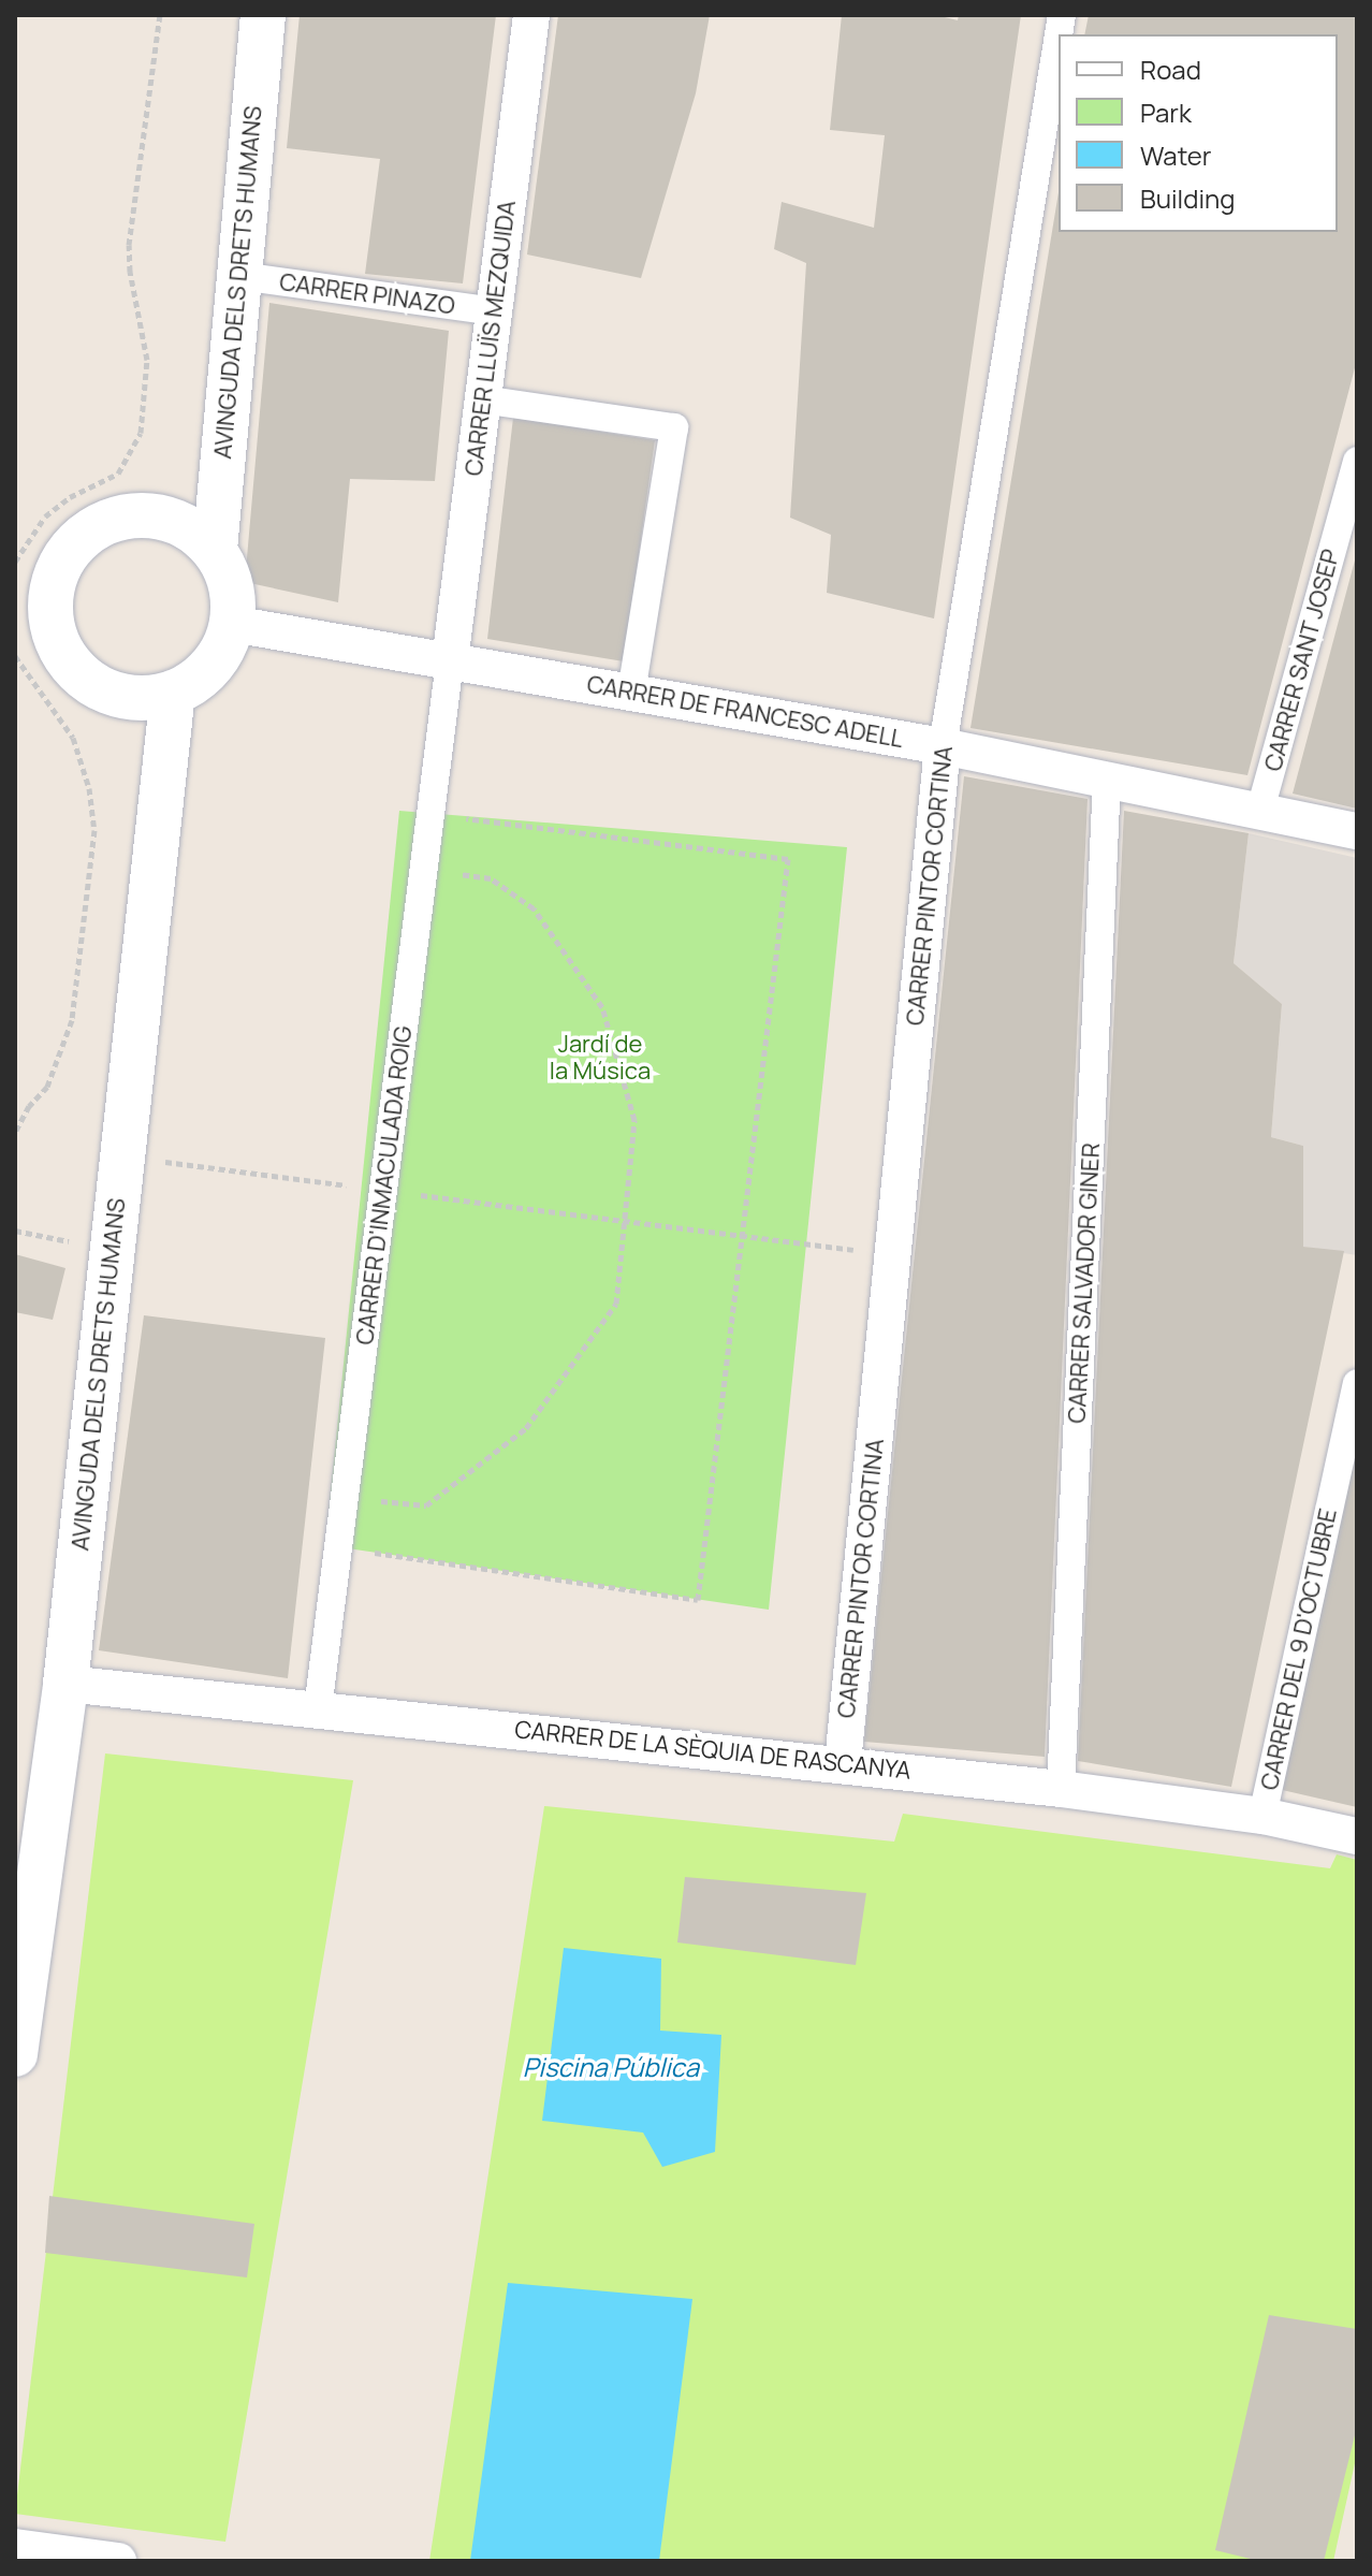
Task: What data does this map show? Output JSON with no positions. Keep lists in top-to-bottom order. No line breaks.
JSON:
{"streets":{"street":["AVINGUDA DELS DRETS HUMANS","CARRER PINAZO","CARRER LLUÏS MEZQUIDA","CARRER SANT JOSEP","CARRER DE FRANCESC ADELL","CARRER PINTOR CORTINA","CARRER D'INMACULADA ROIG","CARRER SALVADOR GINER","CARRER DEL 9 D'OCTUBRE","CARRER DE LA SÈQUIA DE RASCANYA"]},"crossings":[["AVINGUDA DELS DRETS HUMANS","CARRER PINAZO"],["AVINGUDA DELS DRETS HUMANS","CARRER DE FRANCESC ADELL"],["AVINGUDA DELS DRETS HUMANS","CARRER DE LA SÈQUIA DE RASCANYA"],["CARRER PINAZO","CARRER LLUÏS MEZQUIDA"],["CARRER LLUÏS MEZQUIDA","CARRER DE FRANCESC ADELL"],["CARRER LLUÏS MEZQUIDA","CARRER D'INMACULADA ROIG"],["CARRER SANT JOSEP","CARRER DE FRANCESC ADELL"],["CARRER DE FRANCESC ADELL","CARRER PINTOR CORTINA"],["CARRER DE FRANCESC ADELL","CARRER D'INMACULADA ROIG"],["CARRER DE FRANCESC ADELL","CARRER SALVADOR GINER"],["CARRER PINTOR CORTINA","CARRER DE LA SÈQUIA DE RASCANYA"],["CARRER D'INMACULADA ROIG","CARRER DE LA SÈQUIA DE RASCANYA"],["CARRER SALVADOR GINER","CARRER DE LA SÈQUIA DE RASCANYA"],["CARRER DEL 9 D'OCTUBRE","CARRER DE LA SÈQUIA DE RASCANYA"]],"water":["Piscina Pública"],"parks":["Jardí de la Música"],"legend":["Road","Park","Water","Building"]}
